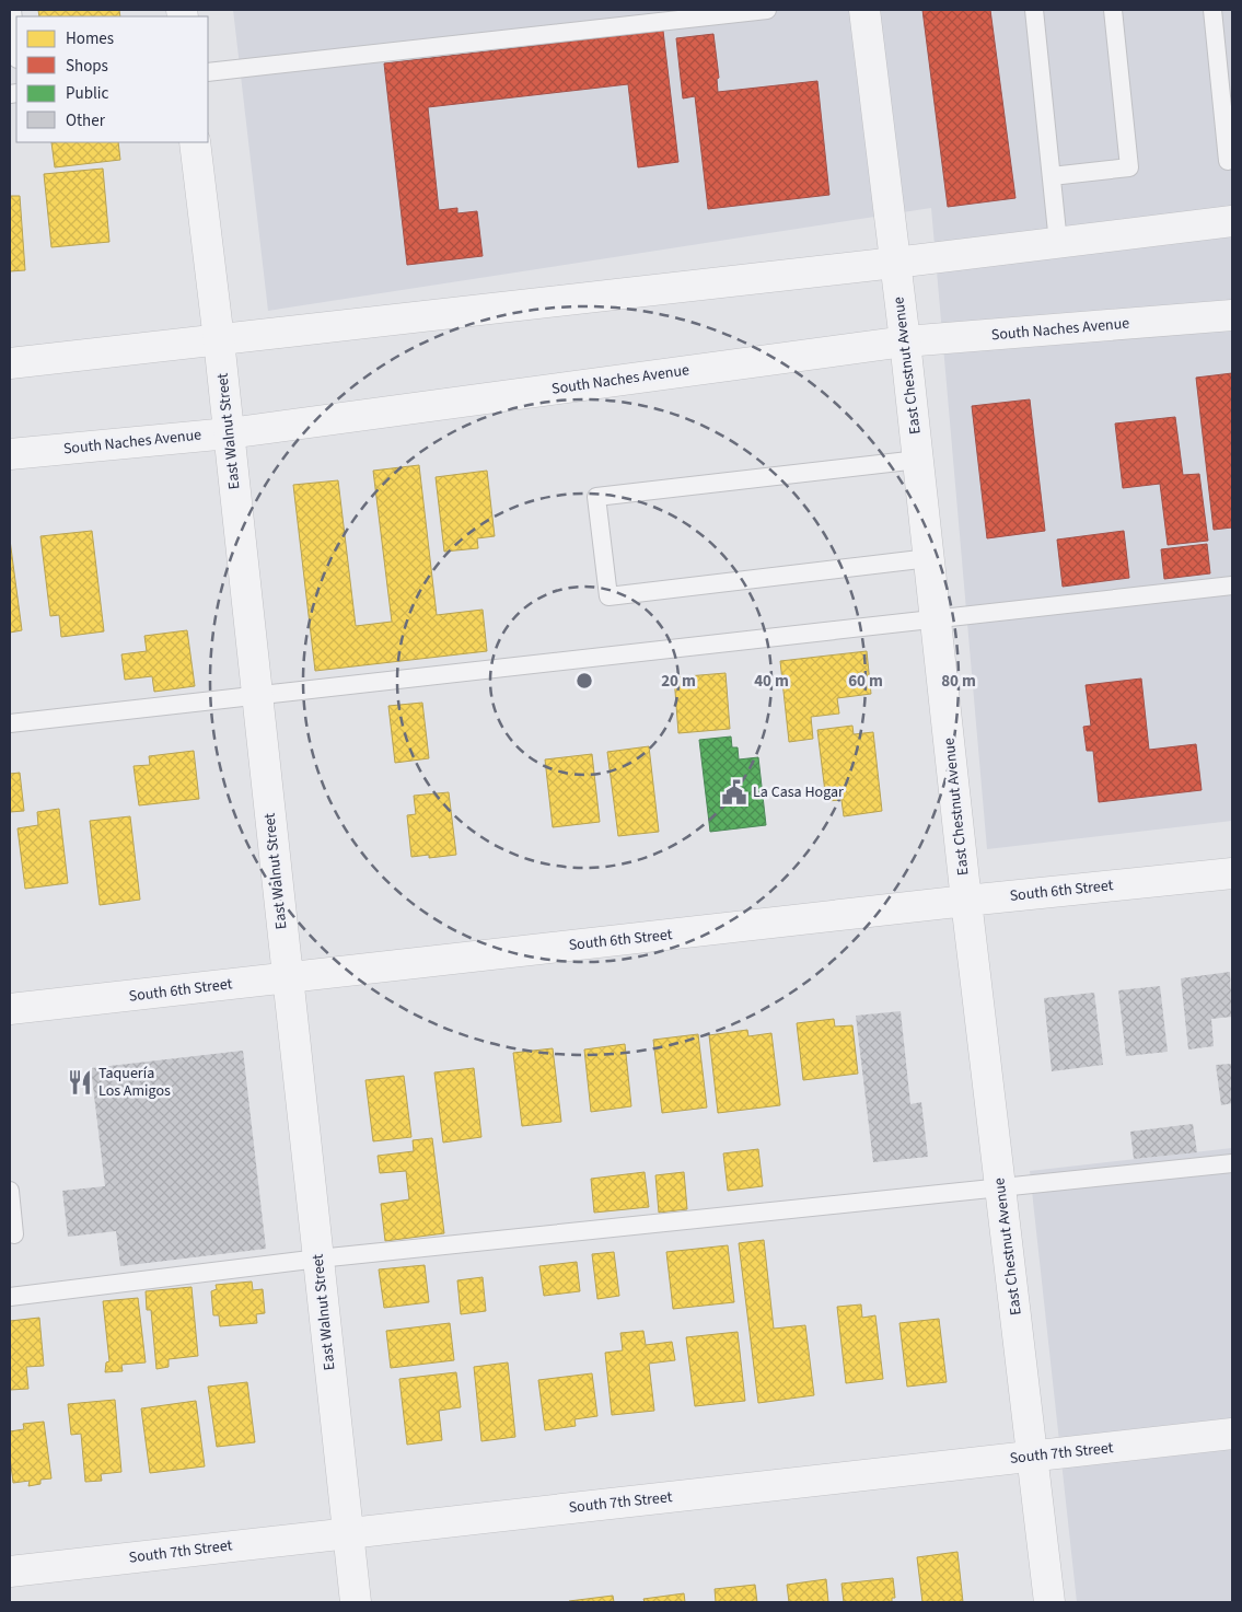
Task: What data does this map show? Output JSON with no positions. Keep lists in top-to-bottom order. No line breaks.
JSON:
{"streets":{"street":["South Naches Avenue","East Chestnut Avenue","East Walnut Street","South 6th Street","South 7th Street"]},"crossings":[["South Naches Avenue","East Chestnut Avenue"],["South Naches Avenue","East Walnut Street"],["East Chestnut Avenue","South 6th Street"],["East Chestnut Avenue","South 7th Street"],["East Walnut Street","South 6th Street"],["East Walnut Street","South 7th Street"]],"places":{"public building":["La Casa Hogar"],"restaurant":["Taquería Los Amigos"]},"legend":["Homes","Shops","Public","Other"],"rings":["20 m","40 m","60 m","80 m"]}
